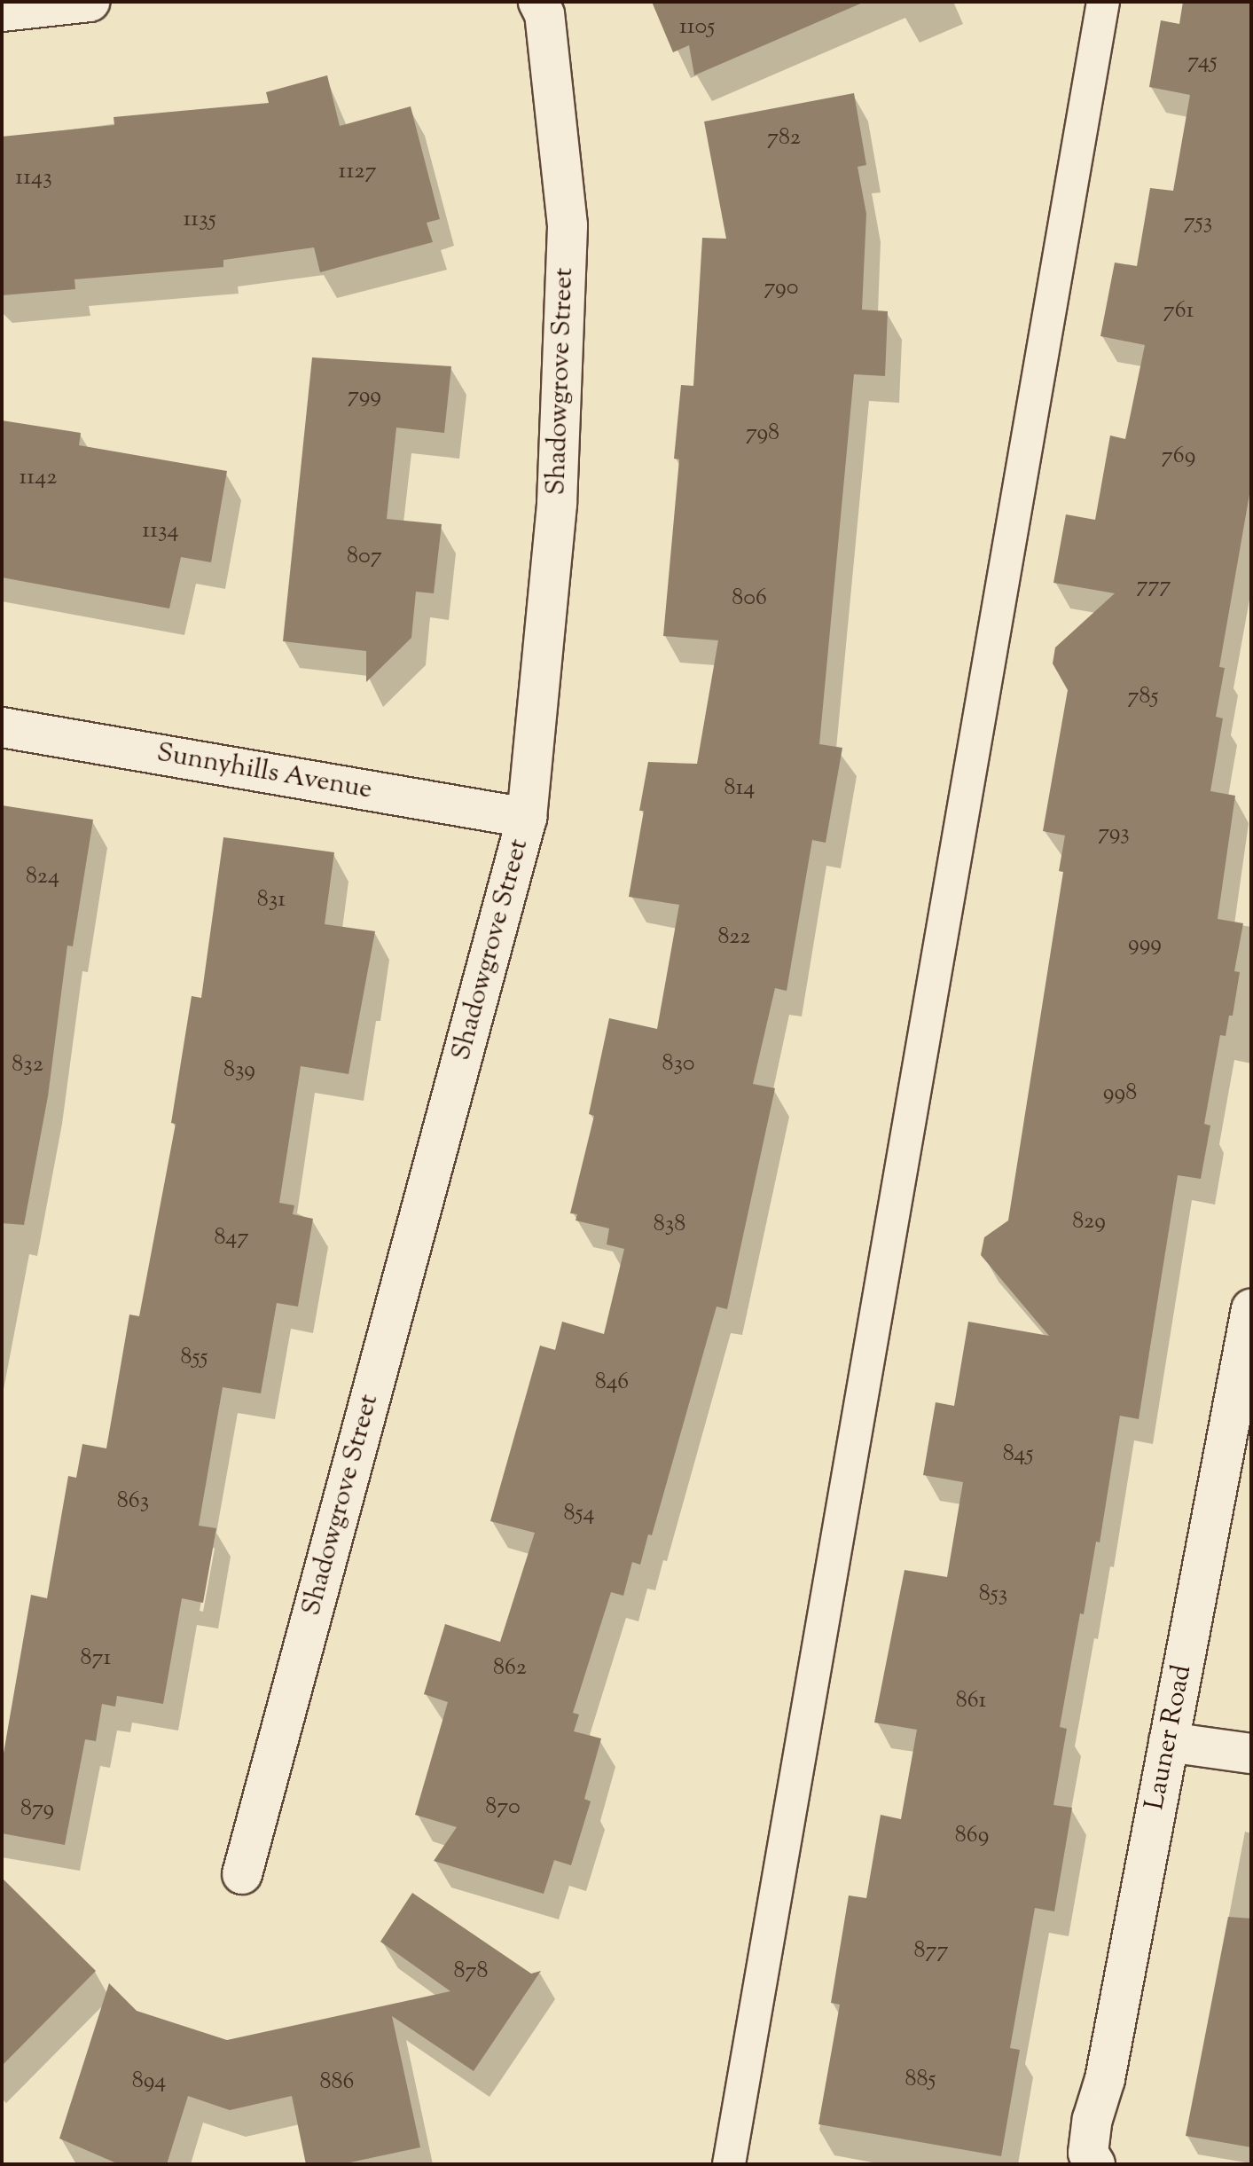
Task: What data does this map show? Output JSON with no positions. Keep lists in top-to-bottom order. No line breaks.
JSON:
{"streets":{"street":["Shadowgrove Street","Sunnyhills Avenue","Launer Road"]},"crossings":[["Shadowgrove Street","Sunnyhills Avenue"]],"house_numbers":["1105","745","782","1127","1143","1135","753","790","761","799","798","769","1142","1134","807","777","806","785","814","793","824","831","822","999","830","832","839","998","829","838","847","855","846","845","863","854","853","871","862","861","870","879","869","877","878","885","894","886"]}
